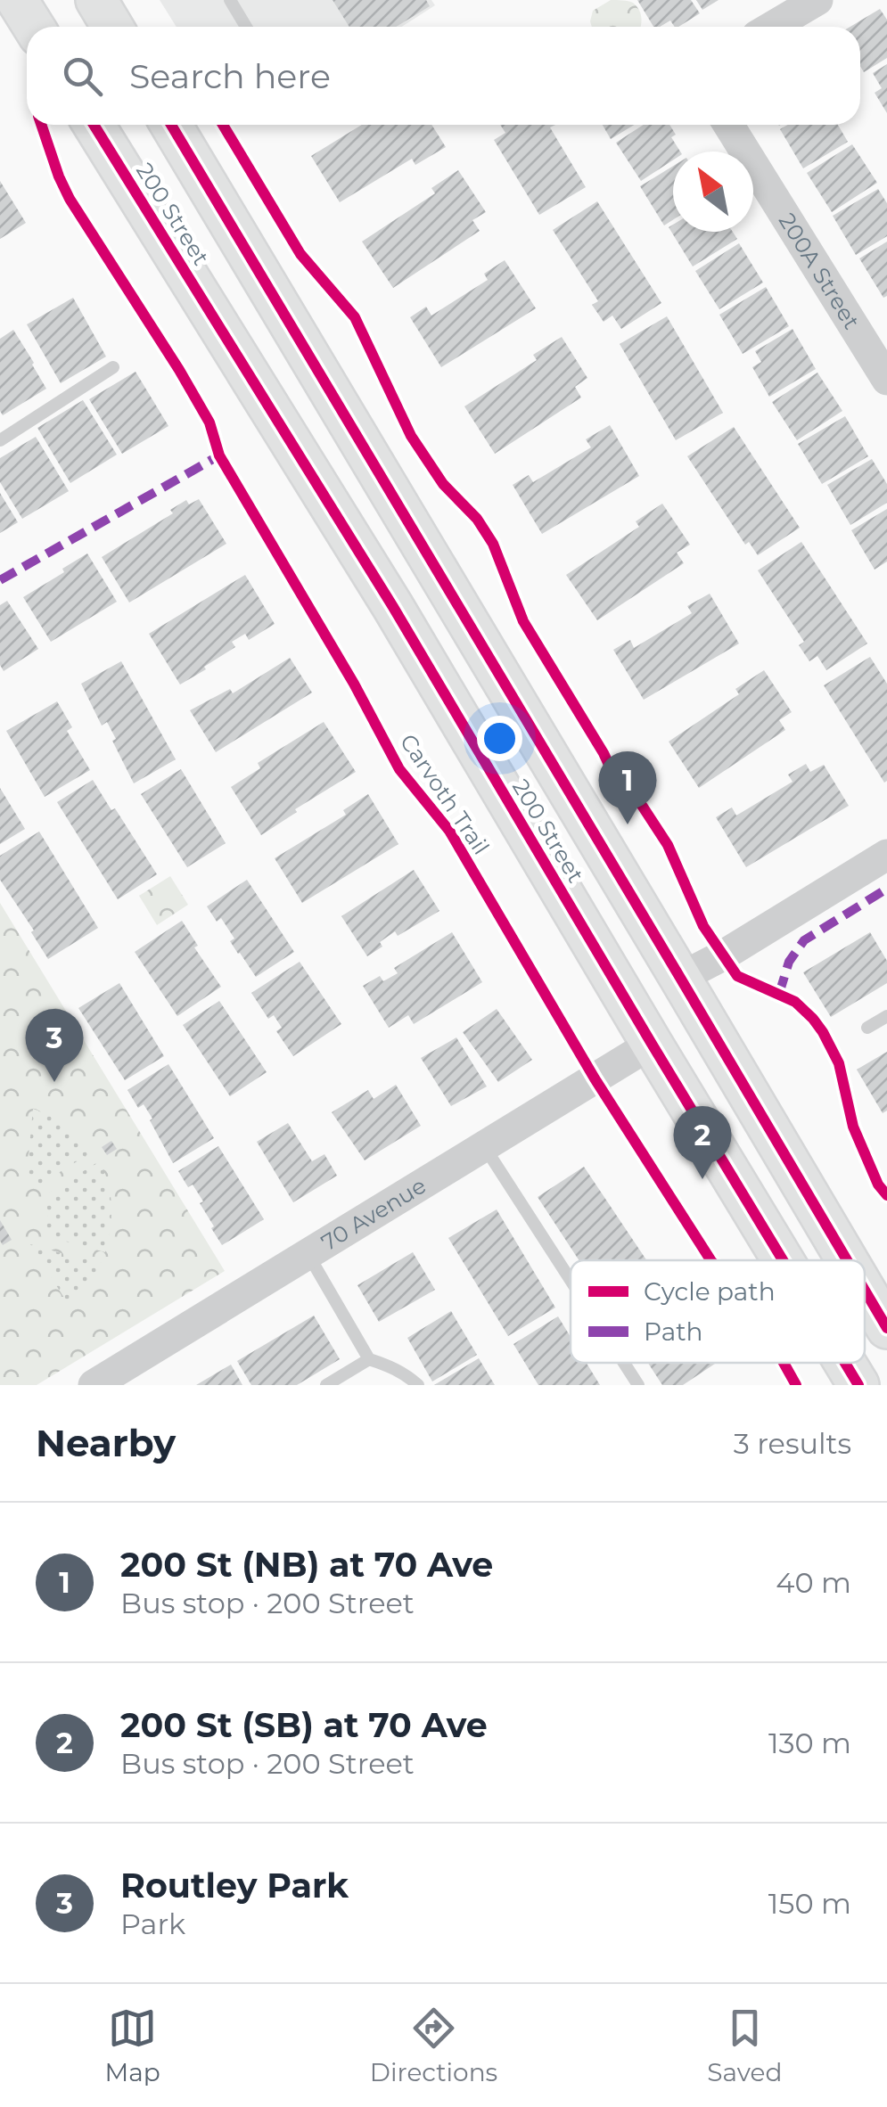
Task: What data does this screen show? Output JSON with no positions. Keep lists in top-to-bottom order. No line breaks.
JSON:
{"streets":{"main road":["200 Street"],"street":["200A Street","70 Avenue"],"cycle path":["Carvoth Trail"]},"crossings":[["200 Street","70 Avenue"]],"legend":["Cycle path","Path"],"north":"top left","page":{"search":"Search here","pins":["1","3","2"],"heading":["Nearby","3 results"],"list":[{"mark":"1","name":"200 St (NB) at 70 Ave","note":"Bus stop · 200 Street","value":"40 m"},{"mark":"2","name":"200 St (SB) at 70 Ave","note":"Bus stop · 200 Street","value":"130 m"},{"mark":"3","name":"Routley Park","note":"Park","value":"150 m"}],"nav":["Map","Directions","Saved"]}}
